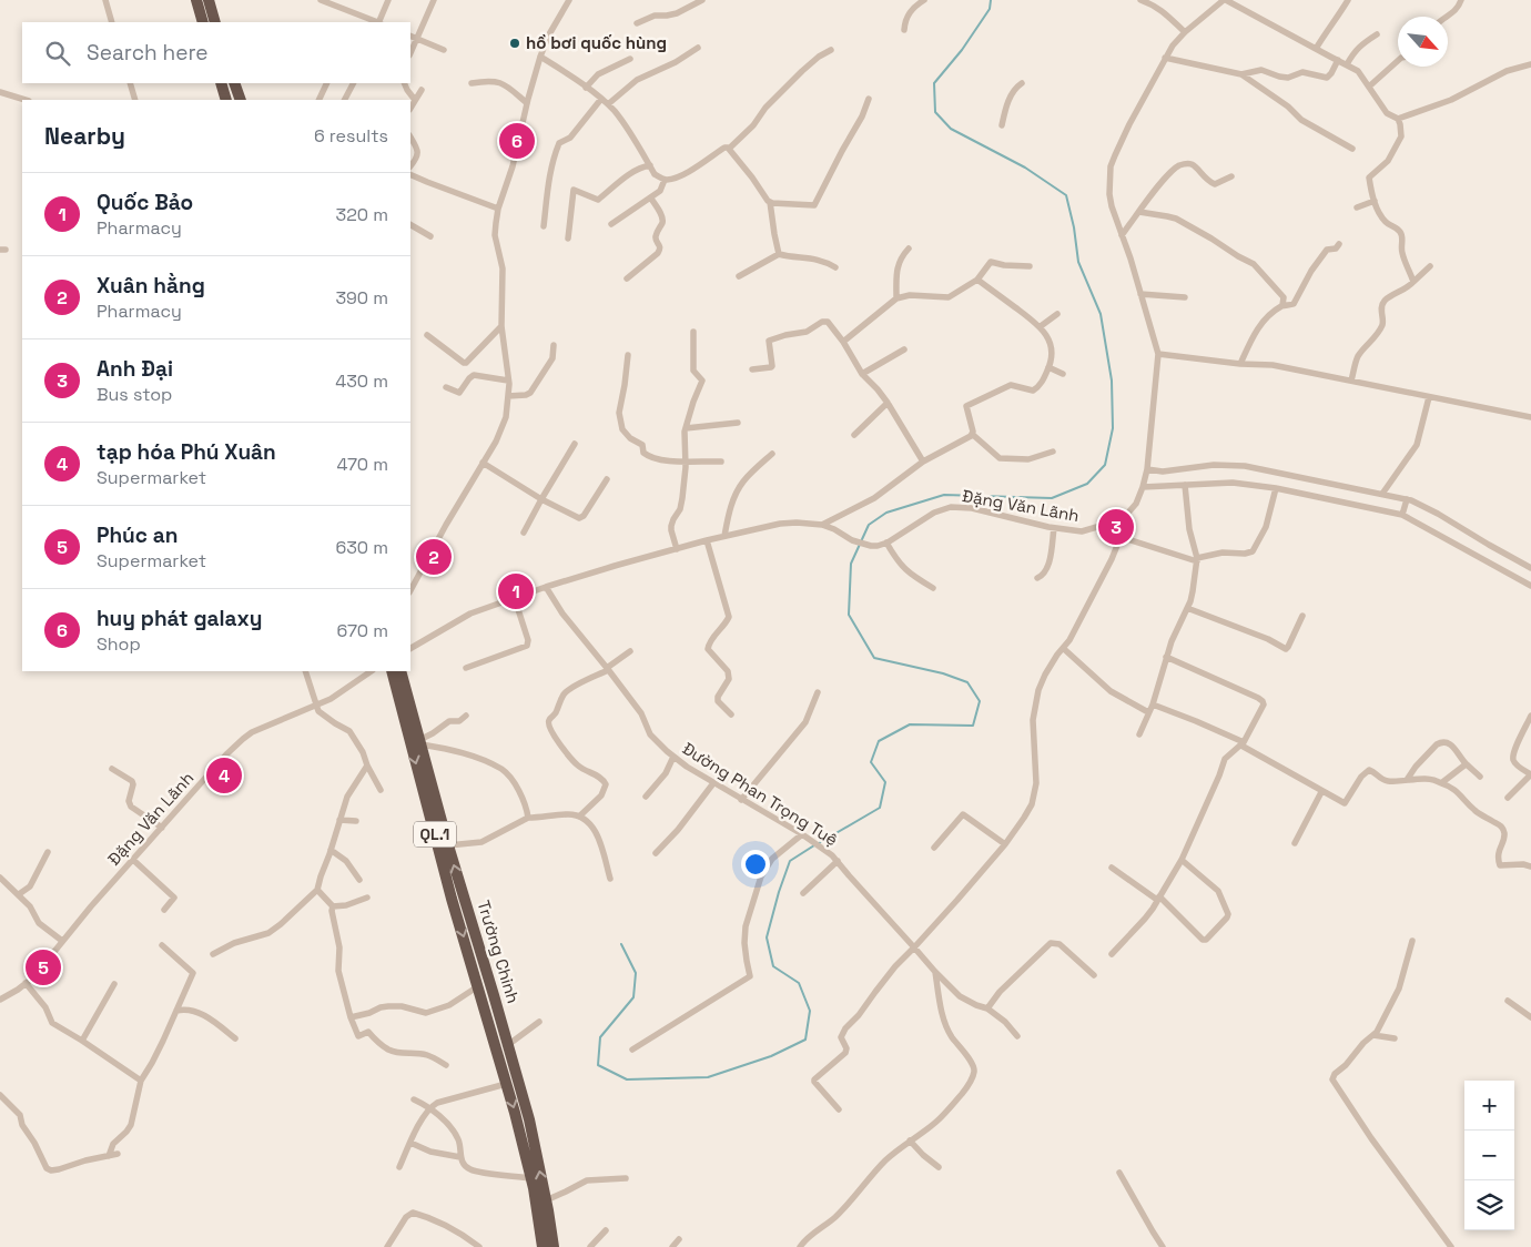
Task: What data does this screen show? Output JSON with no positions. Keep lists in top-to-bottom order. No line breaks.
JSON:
{"streets":{"highway":["QL.1","Trường Chinh"],"street":["Đặng Văn Lãnh","Đường Phan Trọng Tuệ"]},"places":["hồ bơi quốc hùng"],"north":"bottom right","page":{"search":"Search here","heading":["Nearby","6 results"],"pins":["6","3","2","1","4","5"],"list":[{"mark":"1","name":"Quốc Bảo","note":"Pharmacy","value":"320 m"},{"mark":"2","name":"Xuân hằng","note":"Pharmacy","value":"390 m"},{"mark":"3","name":"Anh Đại","note":"Bus stop","value":"430 m"},{"mark":"4","name":"tạp hóa Phú Xuân","note":"Supermarket","value":"470 m"},{"mark":"5","name":"Phúc an","note":"Supermarket","value":"630 m"},{"mark":"6","name":"huy phát galaxy","note":"Shop","value":"670 m"}],"map_buttons":["+","−"]}}
